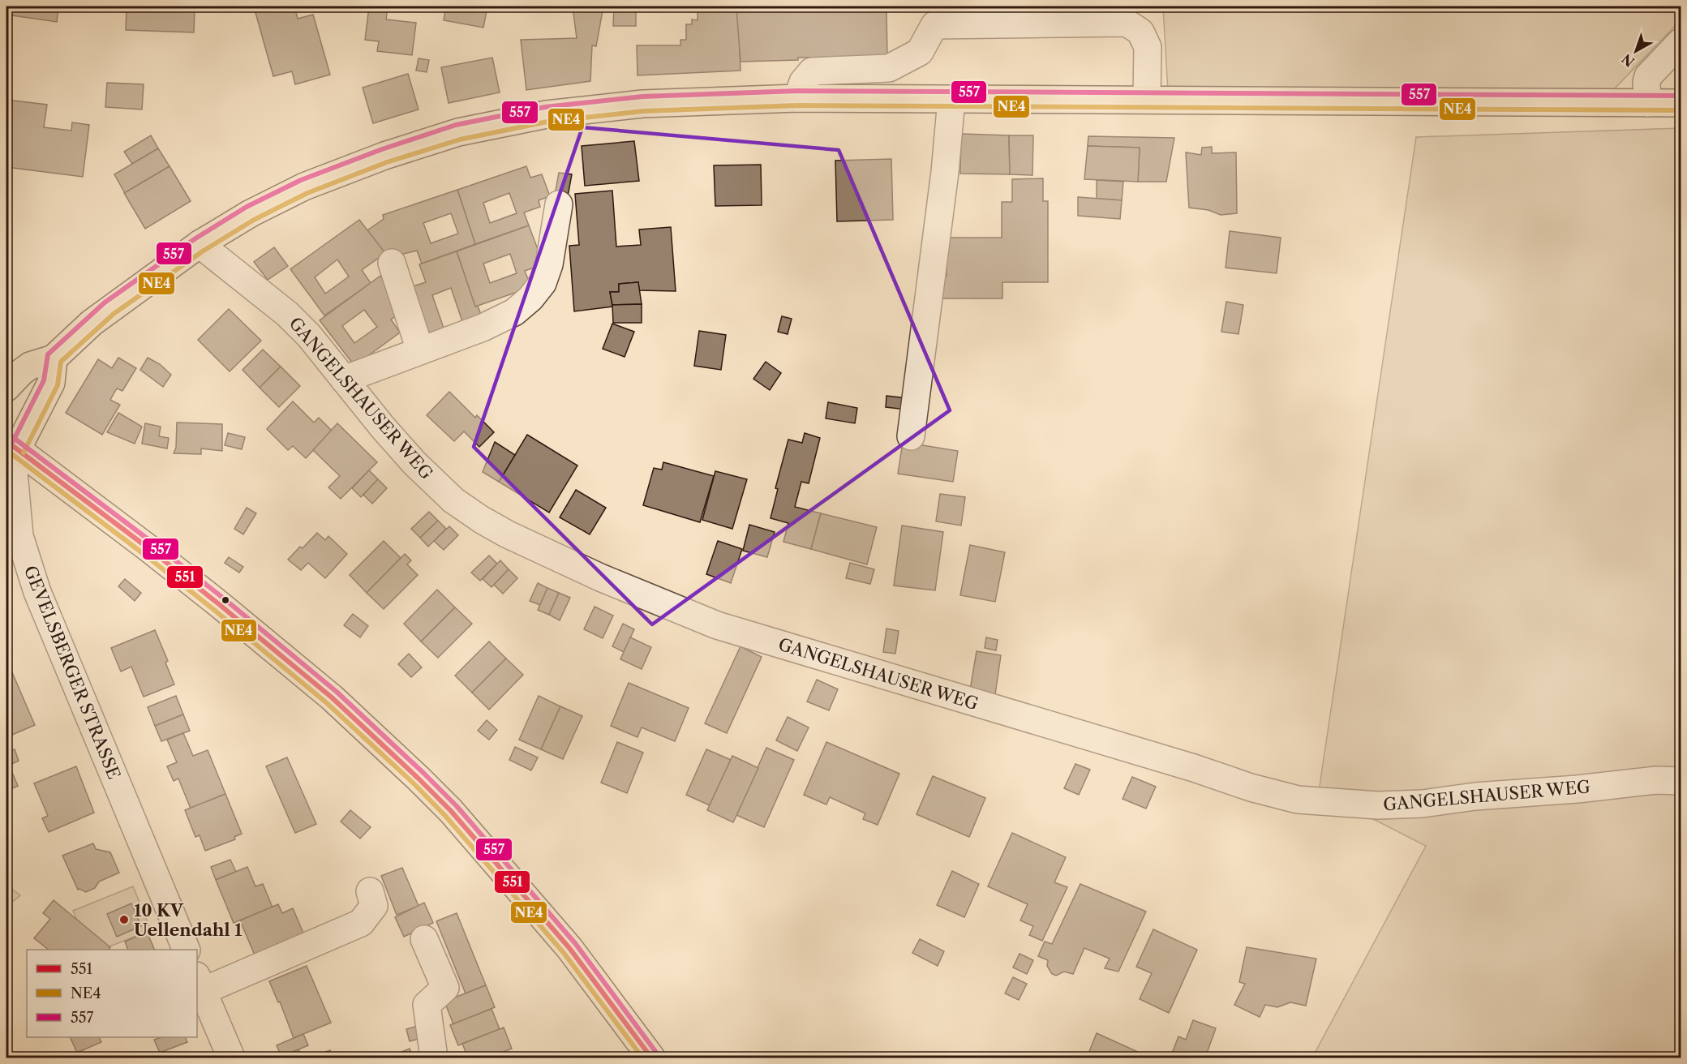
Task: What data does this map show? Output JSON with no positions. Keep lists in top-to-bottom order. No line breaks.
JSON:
{"streets":{"street":["GANGELSHAUSER WEG","GEVELSBERGER STRASSE"]},"places":["10 KV Uellendahl 1"],"lines":["transit line 557","transit line NE4","transit line 551"],"legend":["551","NE4","557"],"north":"bottom left"}
